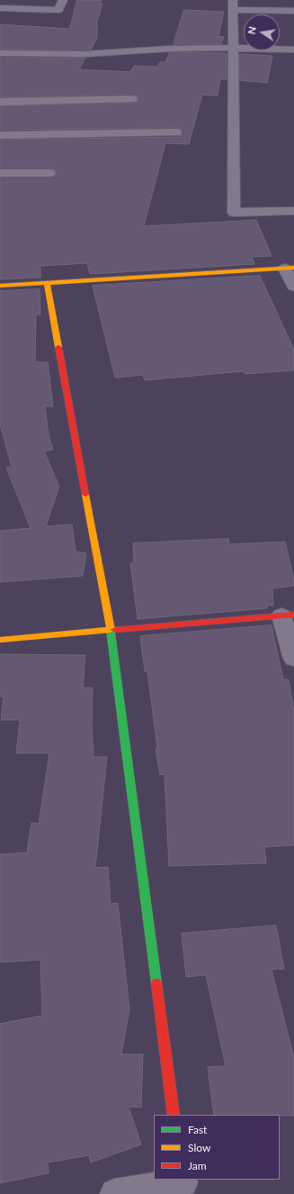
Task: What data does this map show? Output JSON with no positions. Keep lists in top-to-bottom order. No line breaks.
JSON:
{"legend":["Fast","Slow","Jam"],"north":"left"}
